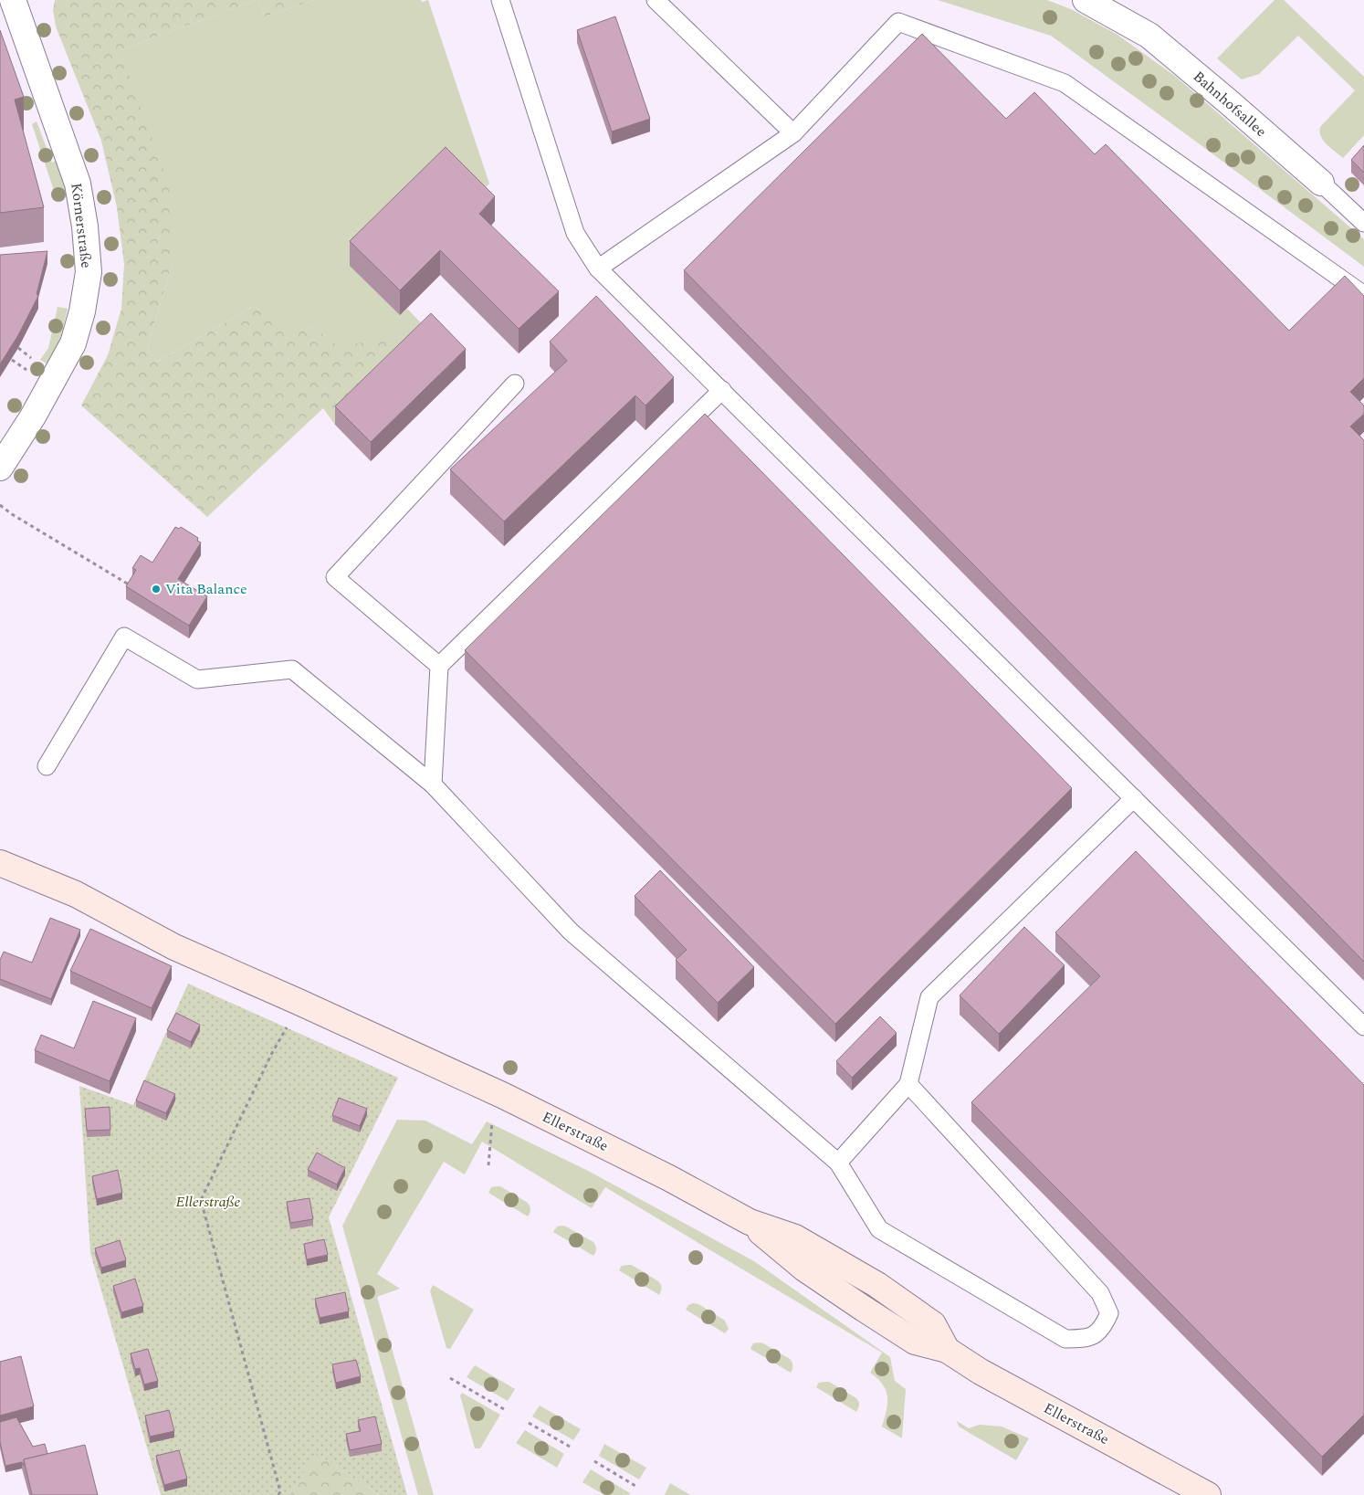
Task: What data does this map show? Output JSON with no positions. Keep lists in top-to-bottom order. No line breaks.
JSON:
{"streets":{"main road":["Ellerstraße"],"street":["Bahnhofsallee","Körnerstraße"]},"parks":["Ellerstraße"],"places":["Vita Balance"]}
